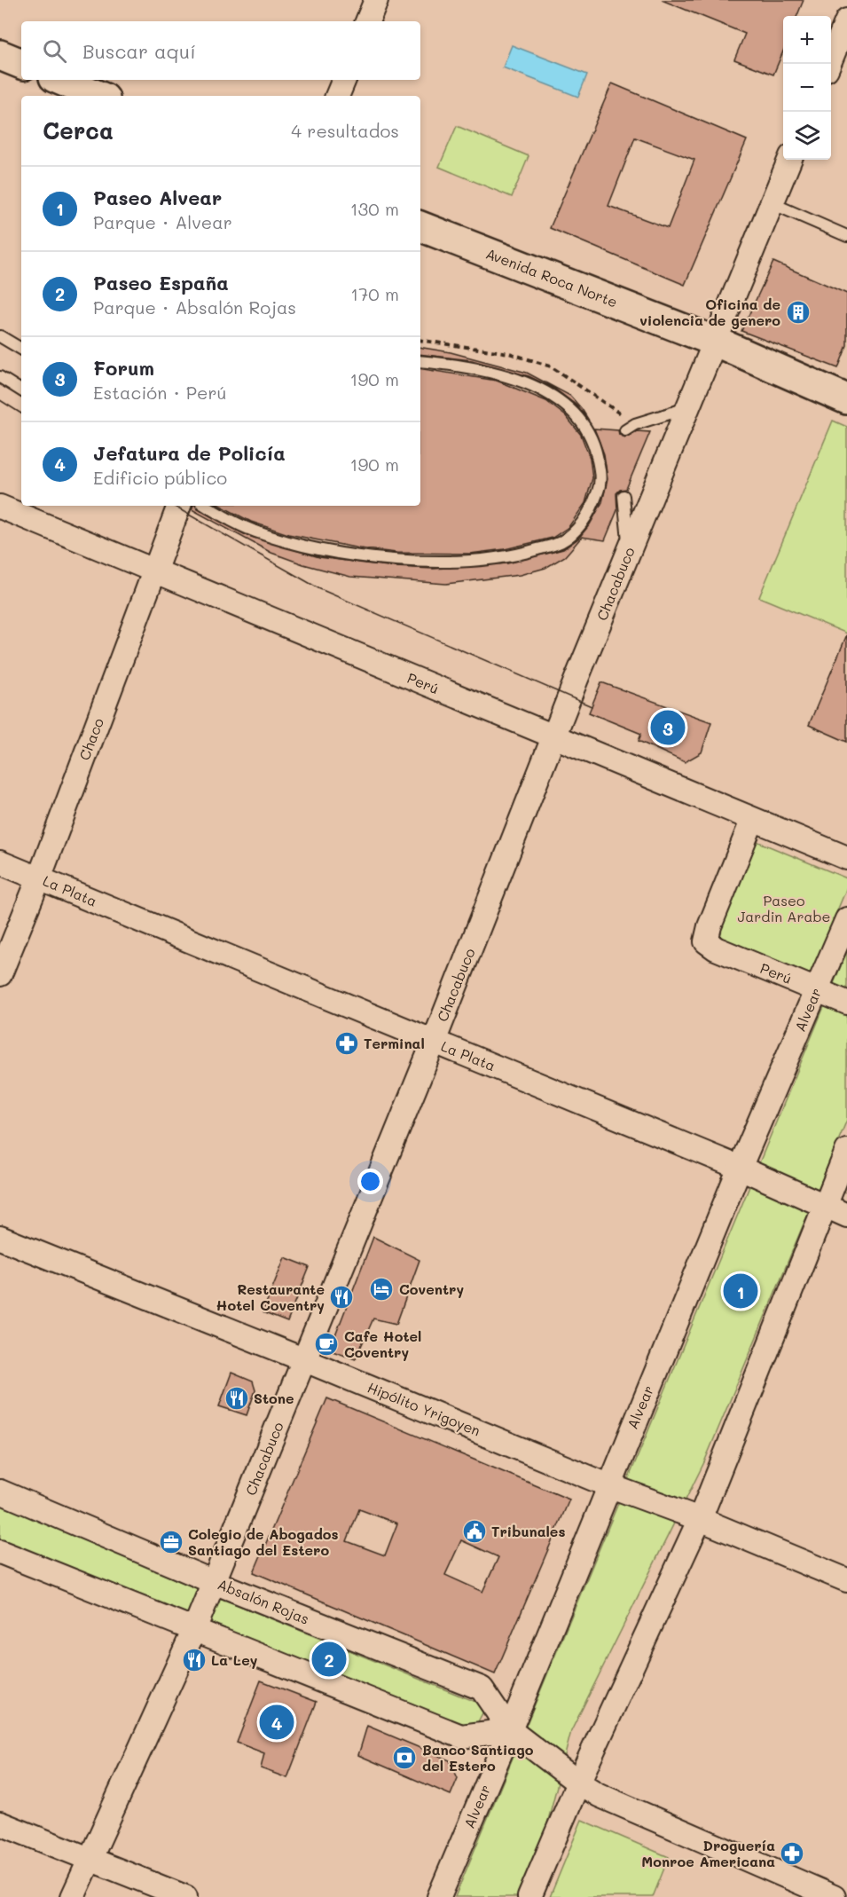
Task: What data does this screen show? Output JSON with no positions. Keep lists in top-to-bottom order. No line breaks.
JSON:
{"streets":{"main road":["Avenida Roca Norte"],"street":["Chacabuco","Perú","Chaco","La Plata","Alvear","Hipólito Yrigoyen","Absalón Rojas"]},"crossings":[["Avenida Roca Norte","Chacabuco"],["Chacabuco","Perú"],["Chacabuco","La Plata"],["Chacabuco","Hipólito Yrigoyen"],["Chacabuco","Absalón Rojas"],["Perú","Chaco"],["Perú","Alvear"],["Chaco","La Plata"],["La Plata","Alvear"],["Alvear","Hipólito Yrigoyen"],["Alvear","Absalón Rojas"]],"parks":["Paseo Jardin Arabe"],"places":{"building":["Oficina de violencia de genero"],"pharmacy":["Terminal","Droguería Monroe Americana"],"hotel":["Coventry"],"restaurant":["Restaurante Hotel Coventry","Stone","La Ley"],"cafe":["Cafe Hotel Coventry"],"public building":["Tribunales"],"office":["Colegio de Abogados Santiago del Estero"],"bank":["Banco Santiago del Estero"]},"page":{"map_buttons":["+","−"],"search":"Buscar aquí","heading":["Cerca","4 resultados"],"list":[{"mark":"1","name":"Paseo Alvear","note":"Parque · Alvear","value":"130 m"},{"mark":"2","name":"Paseo España","note":"Parque · Absalón Rojas","value":"170 m"},{"mark":"3","name":"Forum","note":"Estación · Perú","value":"190 m"},{"mark":"4","name":"Jefatura de Policía","note":"Edificio público","value":"190 m"}],"pins":["3","1","2","4"]}}
